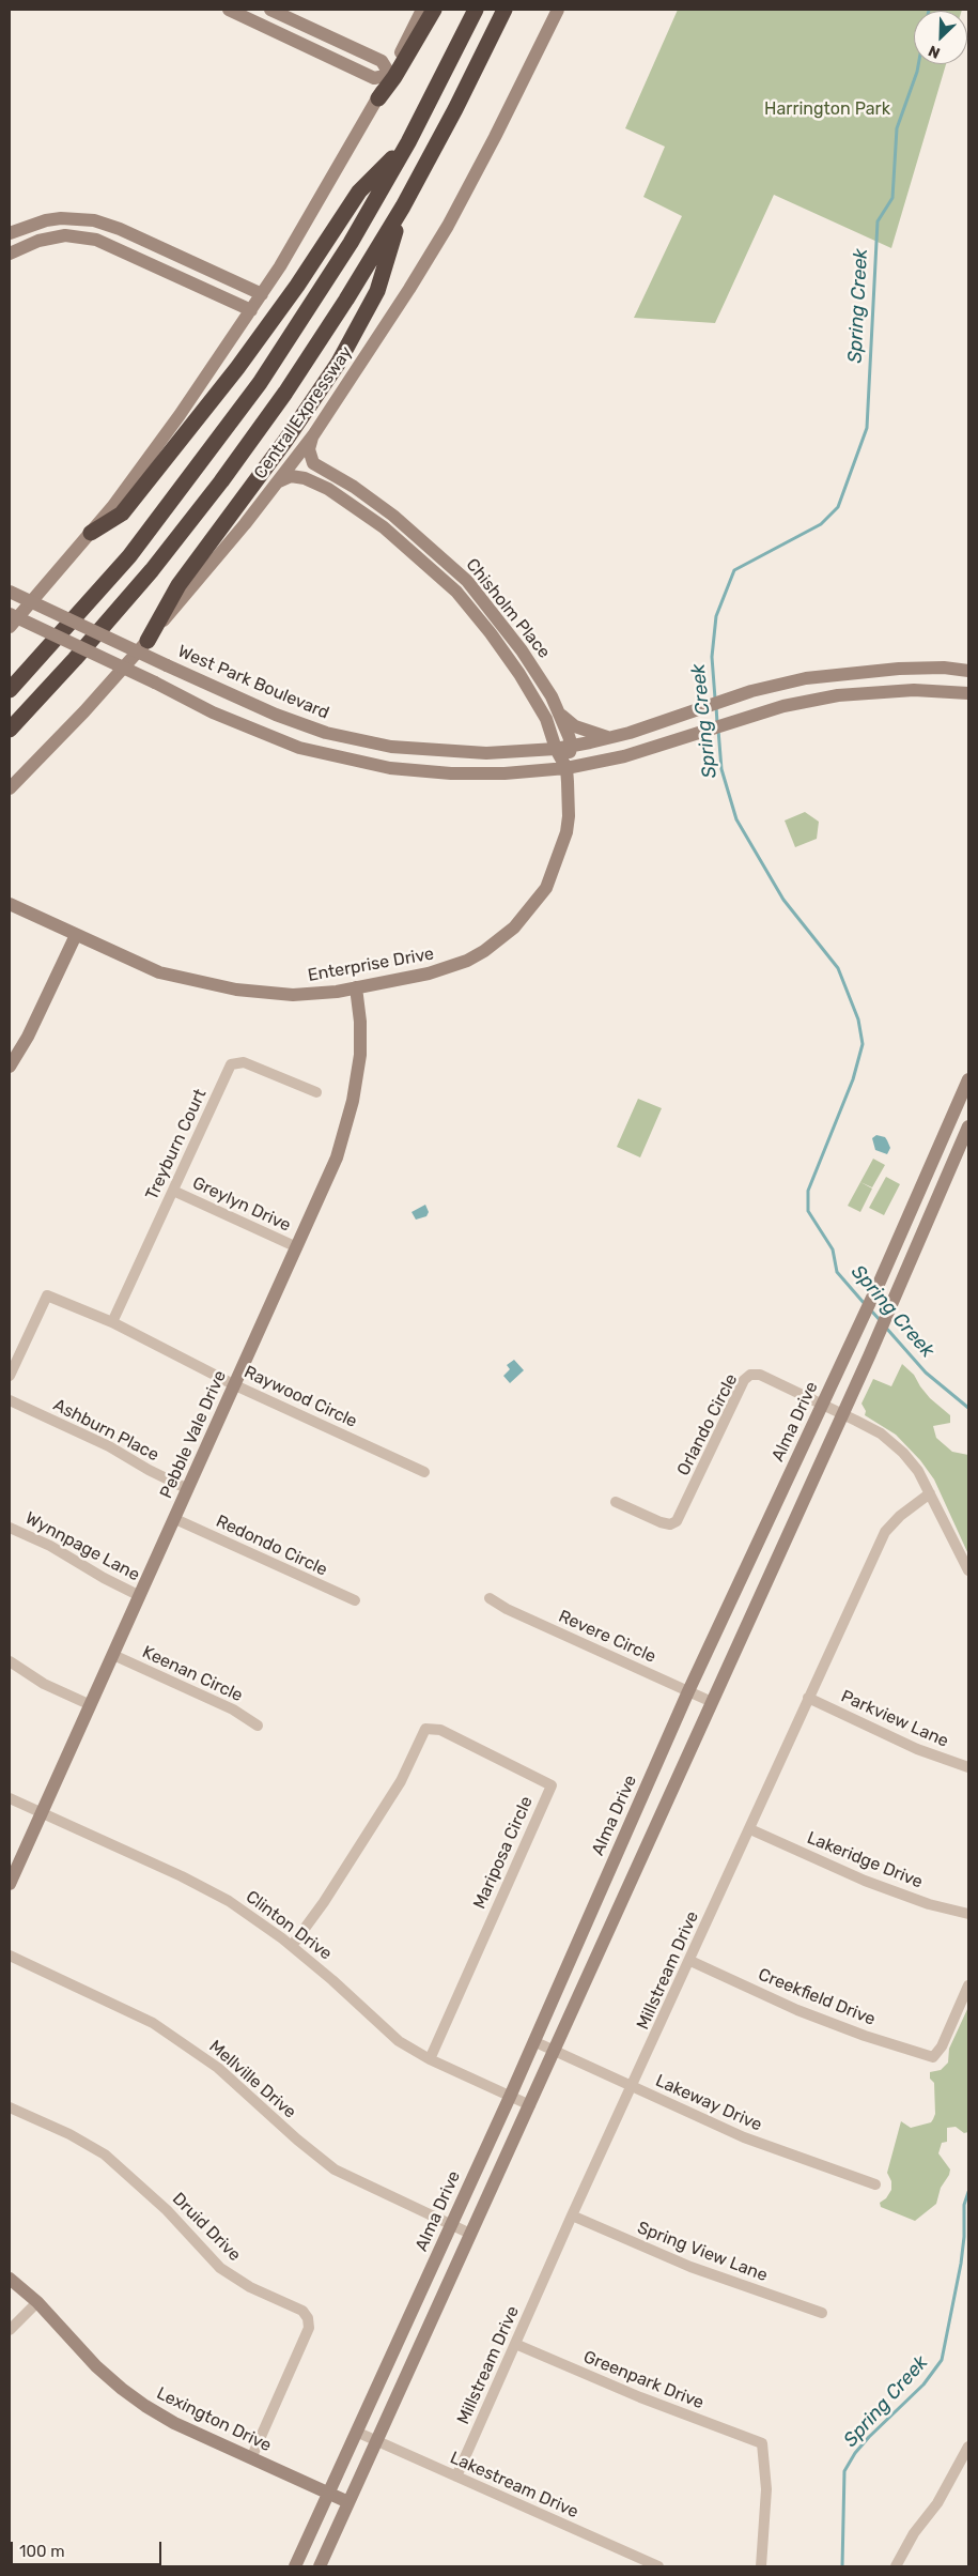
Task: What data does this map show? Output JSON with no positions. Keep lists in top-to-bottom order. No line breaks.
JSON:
{"streets":{"highway":["Central Expressway"],"main road":["Chisholm Place","West Park Boulevard","Enterprise Drive","Alma Drive","Pebble Vale Drive","Lexington Drive"],"street":["Treyburn Court","Greylyn Drive","Raywood Circle","Orlando Circle","Ashburn Place","Redondo Circle","Wynnpage Lane","Revere Circle","Keenan Circle","Parkview Lane","Mariposa Circle","Lakeridge Drive","Clinton Drive","Millstream Drive","Creekfield Drive","Mellville Drive","Lakeway Drive","Druid Drive","Spring View Lane","Greenpark Drive","Lakestream Drive"]},"crossings":[["Central Expressway","Chisholm Place"],["Chisholm Place","West Park Boulevard"],["Chisholm Place","Enterprise Drive"],["West Park Boulevard","Enterprise Drive"],["Enterprise Drive","Pebble Vale Drive"],["Treyburn Court","Greylyn Drive"],["Treyburn Court","Raywood Circle"],["Greylyn Drive","Pebble Vale Drive"],["Raywood Circle","Pebble Vale Drive"],["Alma Drive","Orlando Circle"],["Alma Drive","Revere Circle"],["Alma Drive","Clinton Drive"],["Alma Drive","Mellville Drive"],["Alma Drive","Lakeway Drive"],["Alma Drive","Lexington Drive"],["Alma Drive","Lakestream Drive"],["Orlando Circle","Millstream Drive"],["Ashburn Place","Pebble Vale Drive"],["Pebble Vale Drive","Redondo Circle"],["Pebble Vale Drive","Wynnpage Lane"],["Pebble Vale Drive","Keenan Circle"],["Pebble Vale Drive","Clinton Drive"],["Parkview Lane","Millstream Drive"],["Mariposa Circle","Clinton Drive"],["Lakeridge Drive","Millstream Drive"],["Millstream Drive","Creekfield Drive"],["Millstream Drive","Lakeway Drive"],["Millstream Drive","Spring View Lane"],["Millstream Drive","Greenpark Drive"],["Millstream Drive","Lakestream Drive"],["Druid Drive","Lexington Drive"]],"water":["Spring Creek"],"parks":["Harrington Park"],"scale_bar":"100 m","north":"bottom left"}
